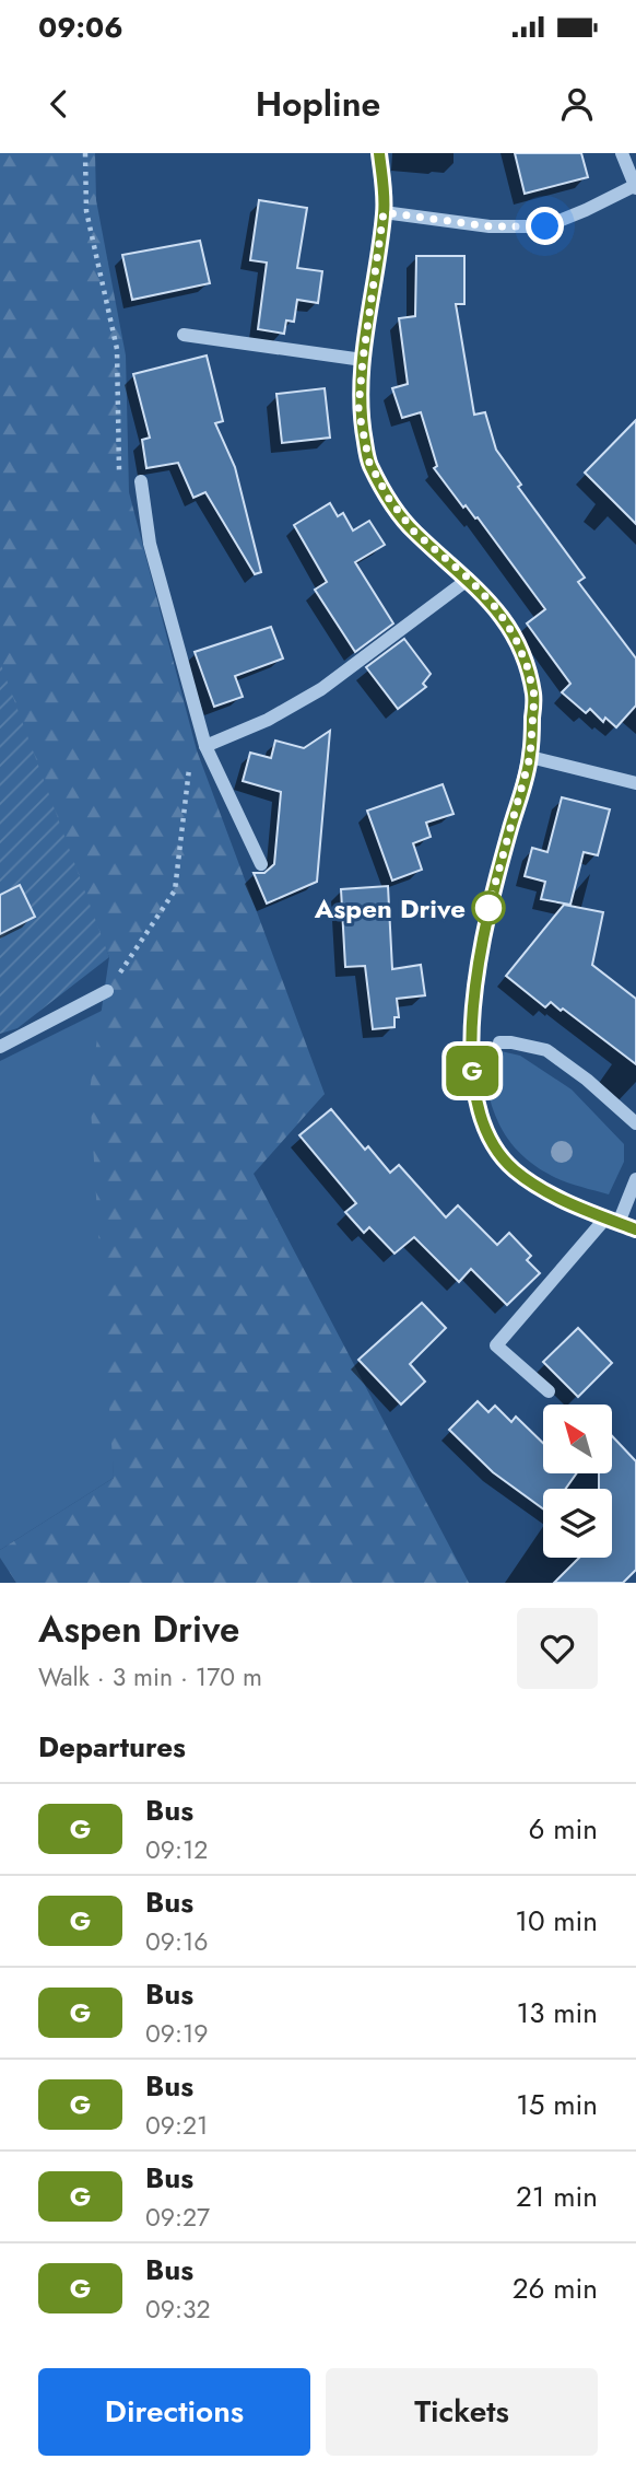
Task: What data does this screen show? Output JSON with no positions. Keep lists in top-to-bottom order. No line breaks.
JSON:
{"places":["Aspen Drive"],"lines":["bus line G"],"north":"top left","page":{"status":"09:06","header":"Hopline","on_map":"G","heading":[["Aspen Drive","Walk · 3 min · 170 m"],"Departures"],"list":[{"mark":"G","name":"Bus","note":"09:12","value":"6 min"},{"mark":"G","name":"Bus","note":"09:16","value":"10 min"},{"mark":"G","name":"Bus","note":"09:19","value":"13 min"},{"mark":"G","name":"Bus","note":"09:21","value":"15 min"},{"mark":"G","name":"Bus","note":"09:27","value":"21 min"},{"mark":"G","name":"Bus","note":"09:32","value":"26 min"}],"buttons":["Directions","Tickets"]}}
